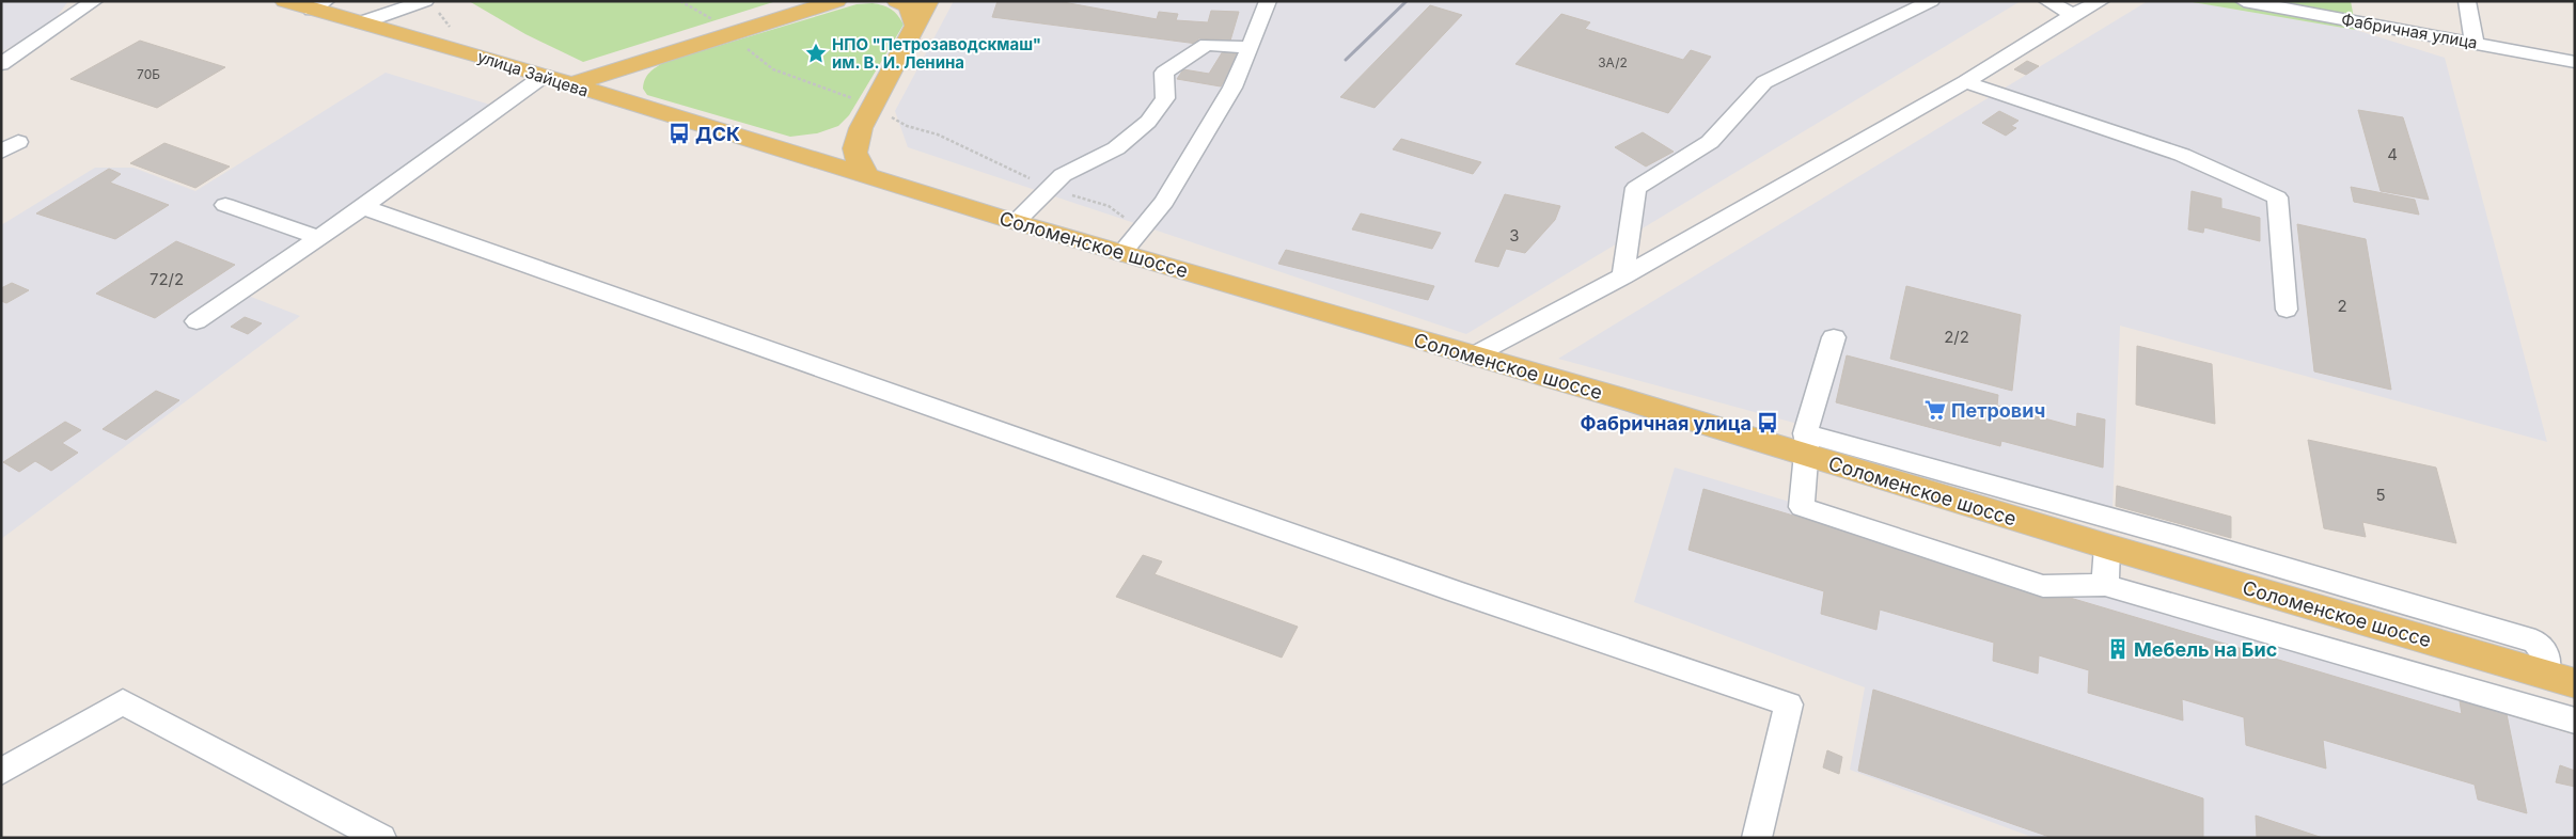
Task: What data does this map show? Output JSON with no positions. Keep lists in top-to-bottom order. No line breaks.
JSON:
{"streets":{"main road":["улица Зайцева","Соломенское шоссе"],"street":["Фабричная улица"]},"crossings":[["улица Зайцева","Соломенское шоссе"]],"places":{"place":["НПО \"Петрозаводскмаш\" им. В. И. Ленина"],"bus stop":["ДСК","Фабричная улица"],"supermarket":["Петрович"],"building":["Мебель на Бис"]},"house_numbers":["3А/2","70Б","4","3","72/2","2","2/2","5"]}
